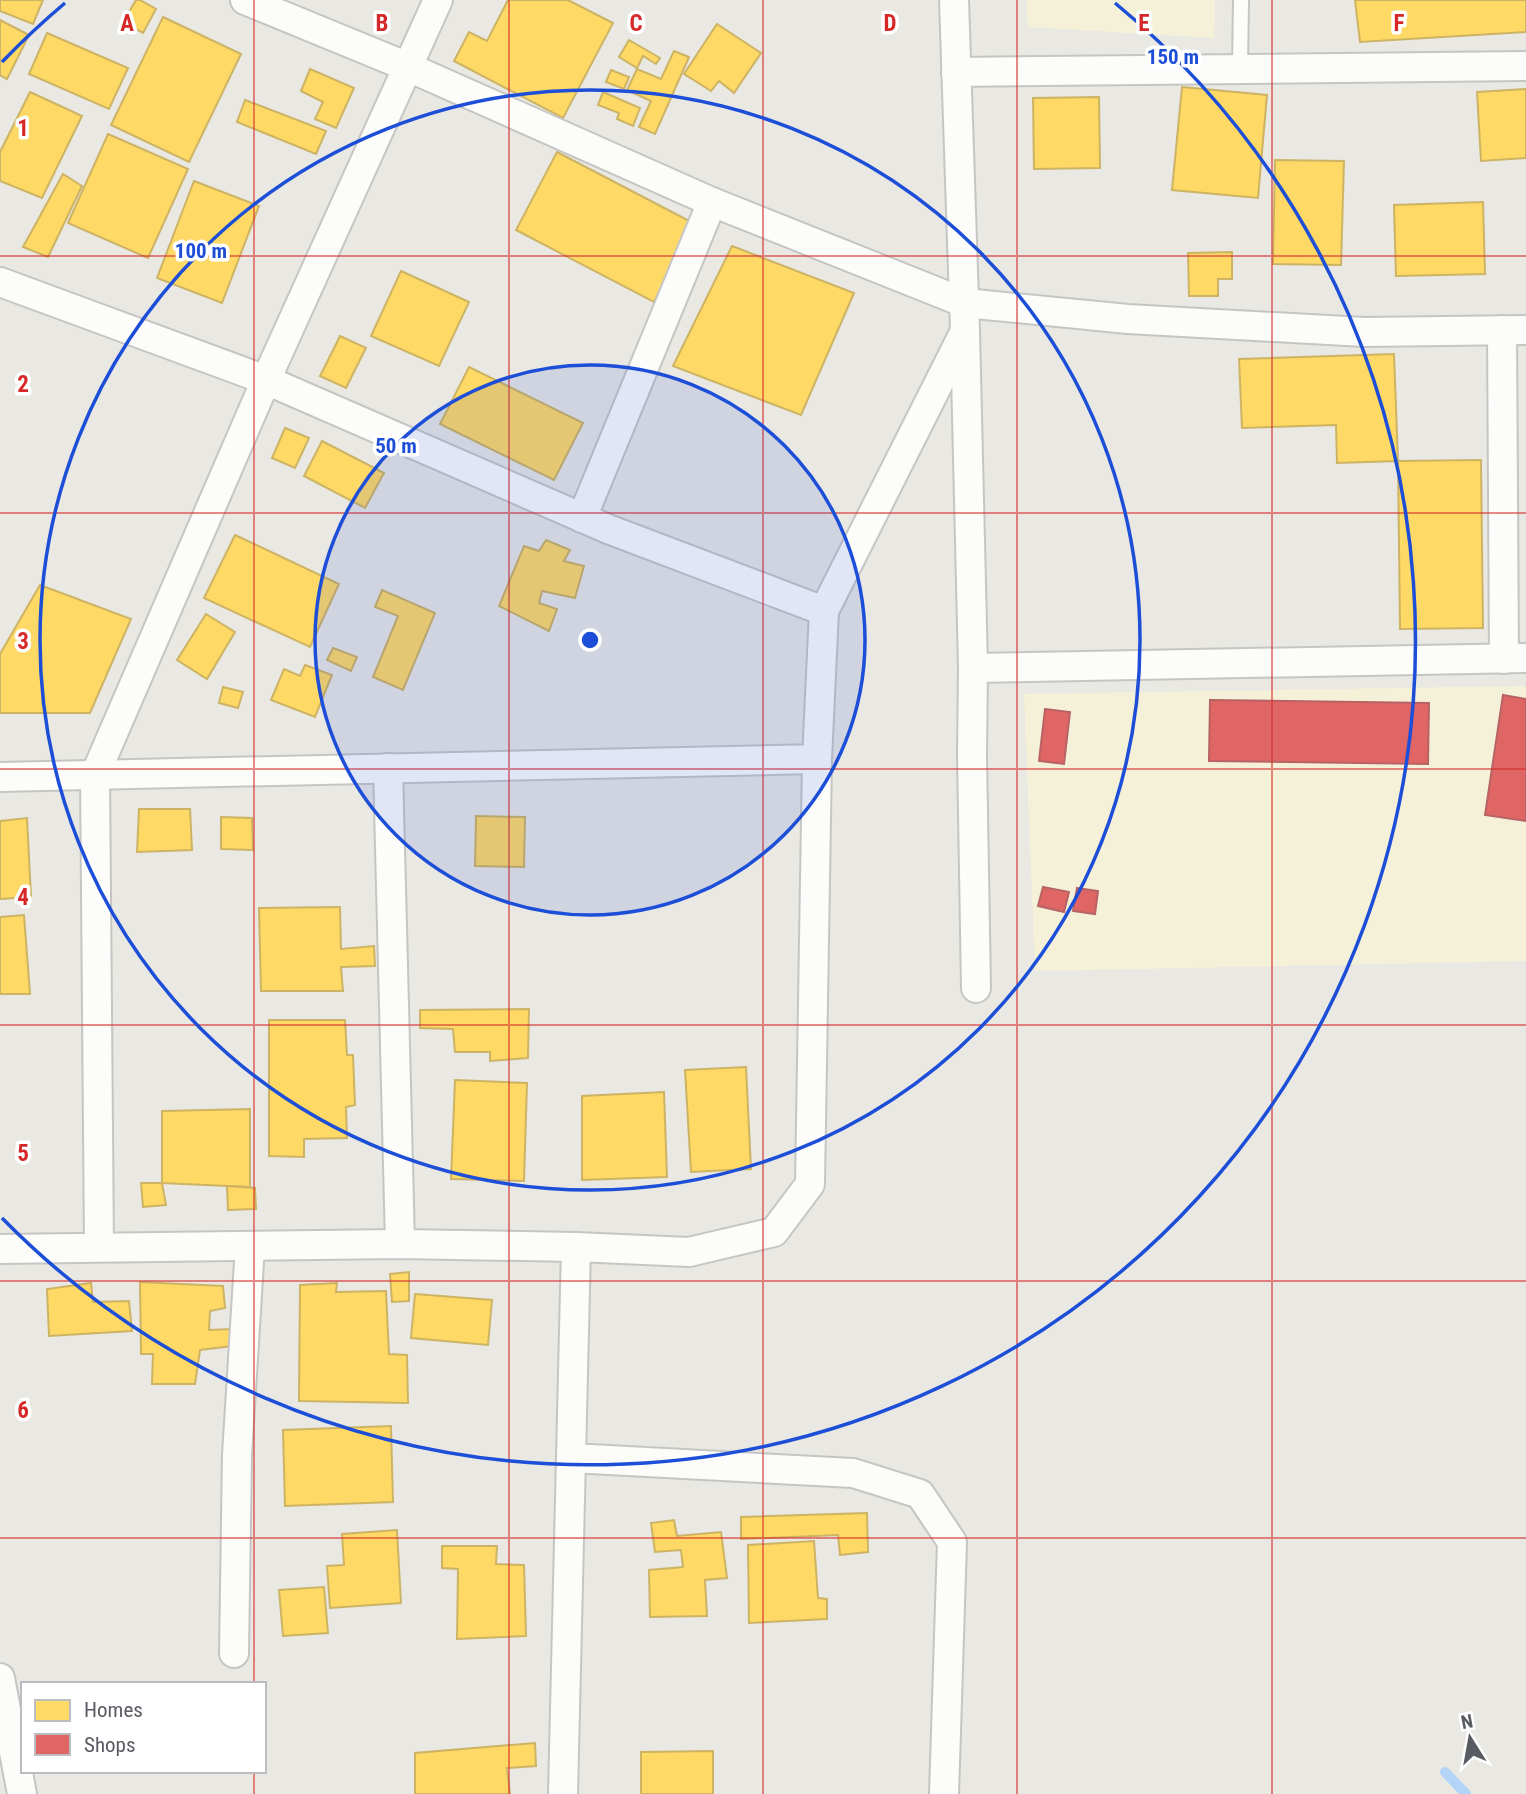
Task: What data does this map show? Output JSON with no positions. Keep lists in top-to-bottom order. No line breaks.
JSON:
{"legend":["Homes","Shops"],"north":"top","grid":{"columns":["A","B","C","D","E","F"],"rows":["1","2","3","4","5","6"]},"rings":["150 m","100 m","50 m"]}
